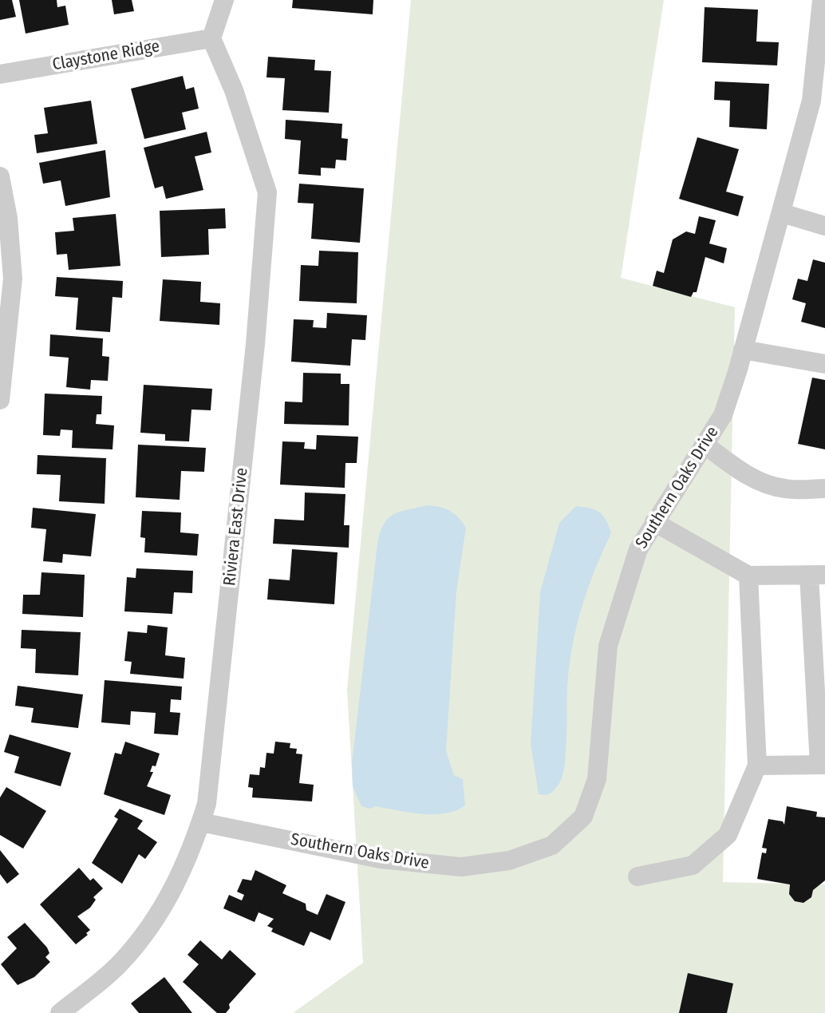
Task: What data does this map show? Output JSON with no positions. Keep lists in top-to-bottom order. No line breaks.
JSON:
{"streets":{"street":["Claystone Ridge","Southern Oaks Drive","Riviera East Drive"]},"crossings":[["Claystone Ridge","Riviera East Drive"],["Southern Oaks Drive","Riviera East Drive"]]}
